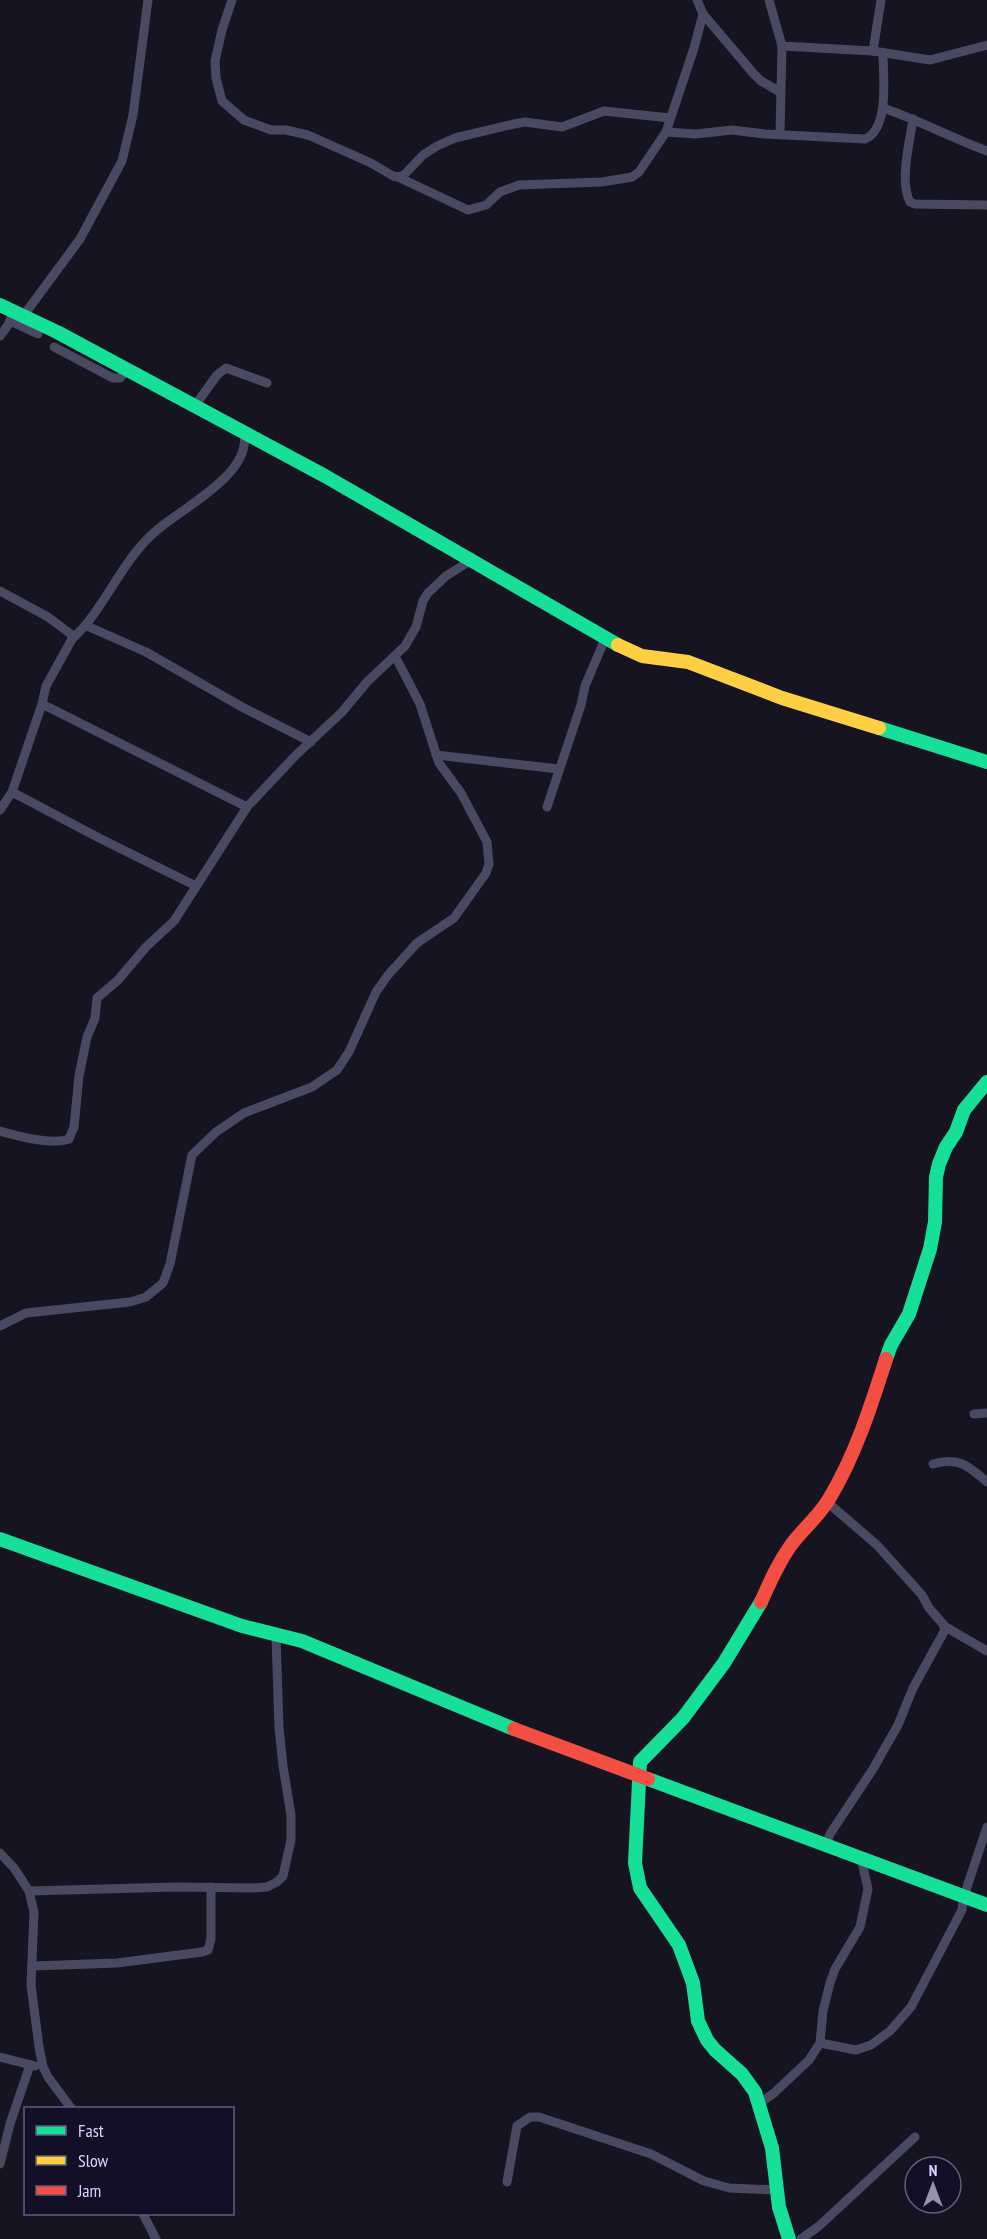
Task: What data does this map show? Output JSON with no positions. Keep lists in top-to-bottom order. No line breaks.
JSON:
{"legend":["Fast","Slow","Jam"],"north":"top"}
